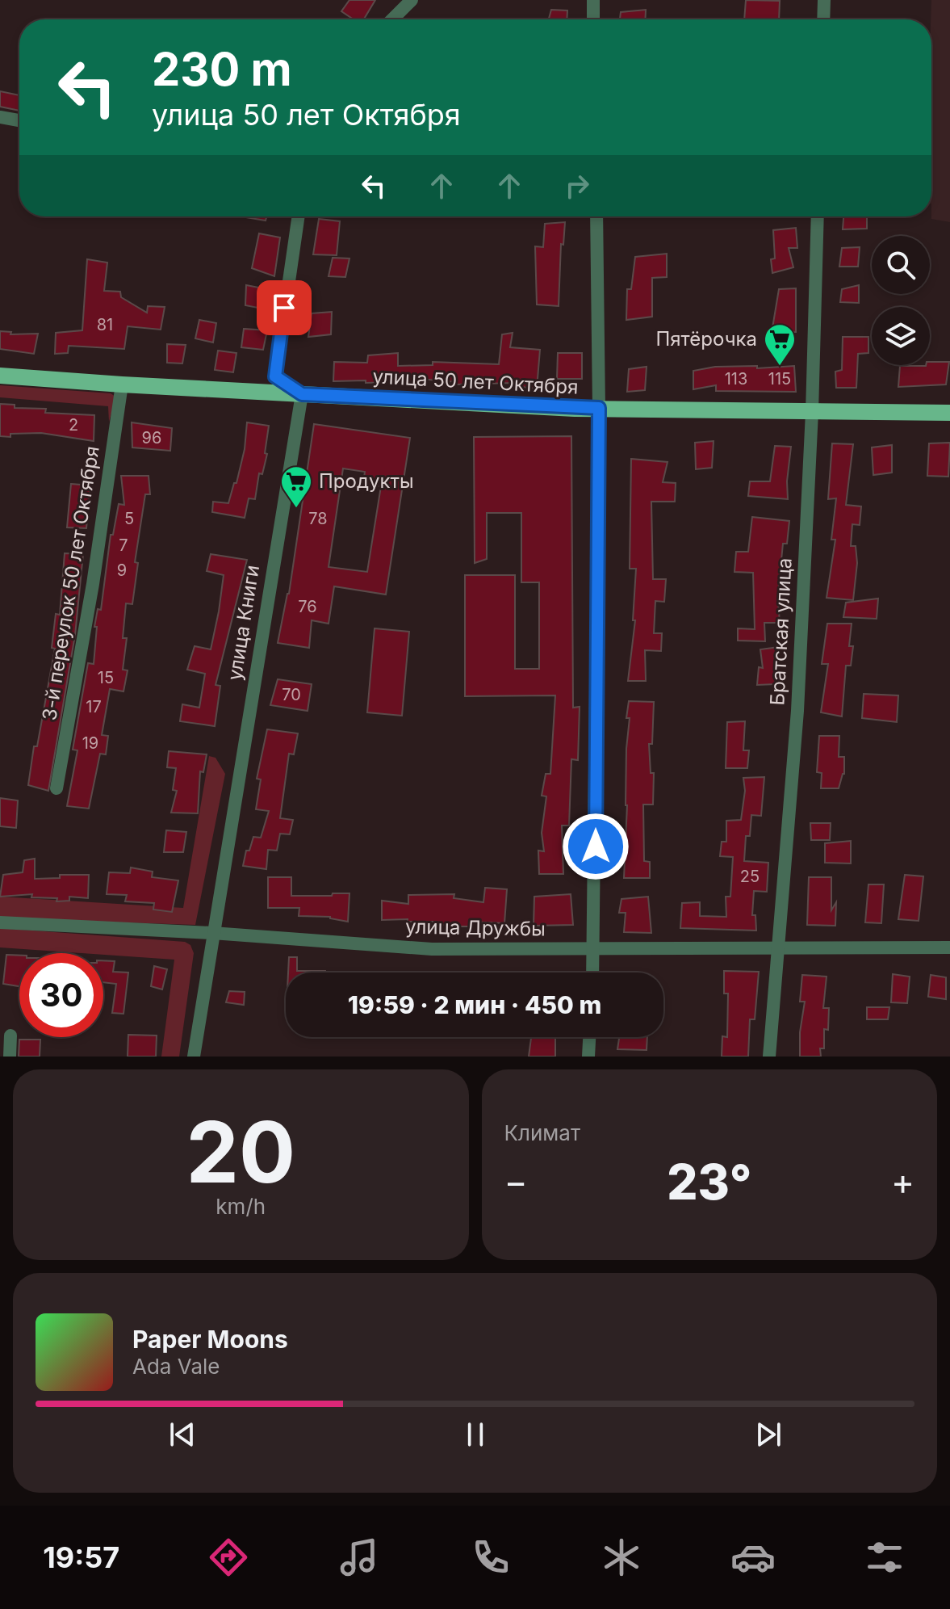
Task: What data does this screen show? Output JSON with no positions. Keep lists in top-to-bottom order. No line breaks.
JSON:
{"streets":{"main road":["улица 50 лет Октября"],"street":["3-й переулок 50 лет Октября","улица Книги","Братская улица","улица Дружбы"]},"crossings":[["улица 50 лет Октября","3-й переулок 50 лет Октября"],["улица 50 лет Октября","улица Книги"],["улица 50 лет Октября","Братская улица"],["улица Книги","улица Дружбы"],["Братская улица","улица Дружбы"]],"places":{"supermarket":["Пятёрочка","Продукты"]},"house_numbers":["81","113","115","2","96","5","78","7","9","76","15","70","17","19","25"],"page":{"turn":["230 m","улица 50 лет Октября"],"limit":"30","trip":"19:59 · 2 мин · 450 m","tile":[["20","km/h"],"Климат"],"heat":["−","23°","+"],"song":["Paper Moons","Ada Vale"],"tabs":"19:57"}}
